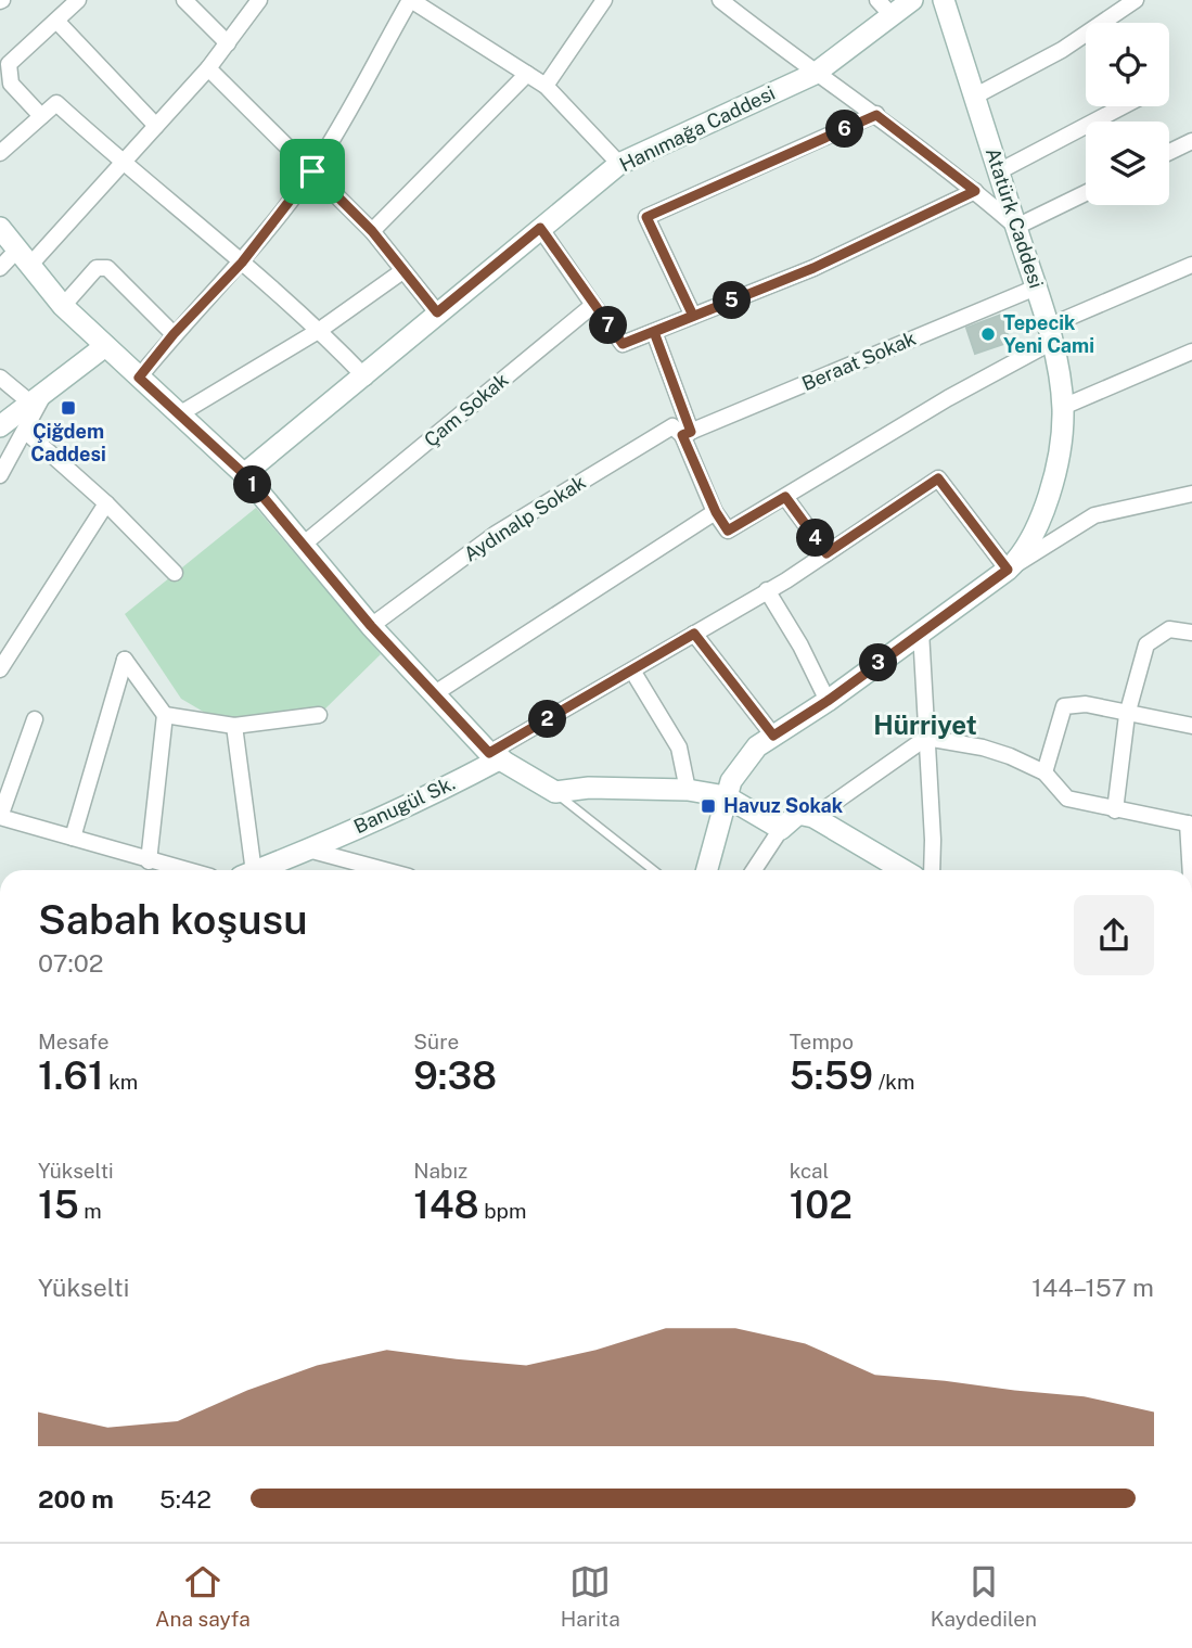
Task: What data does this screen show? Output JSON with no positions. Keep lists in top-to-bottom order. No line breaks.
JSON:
{"streets":{"main road":["Hanımağa Caddesi","Atatürk Caddesi","Banugül Sk."],"street":["Beraat Sokak","Çam Sokak","Aydınalp Sokak"]},"crossings":[["Atatürk Caddesi","Beraat Sokak"],["Beraat Sokak","Aydınalp Sokak"]],"districts":["Hürriyet"],"places":{"other":["Tepecik Yeni Cami"],"transit":["Çiğdem Caddesi","Havuz Sokak"]},"page":{"pins":["6","5","7","1","4","3","2"],"heading":["Sabah koşusu","07:02"],"stats":[["Mesafe","1.61 km"],["Süre","9:38"],["Tempo","5:59 /km"],["Yükselti","15 m"],["Nabız","148 bpm"],["kcal","102"]],"chart":["Yükselti","144–157 m"],"list":[{"name":"200 m","note":"5:42"}],"tabs":["Ana sayfa","Harita","Kaydedilen"]}}
